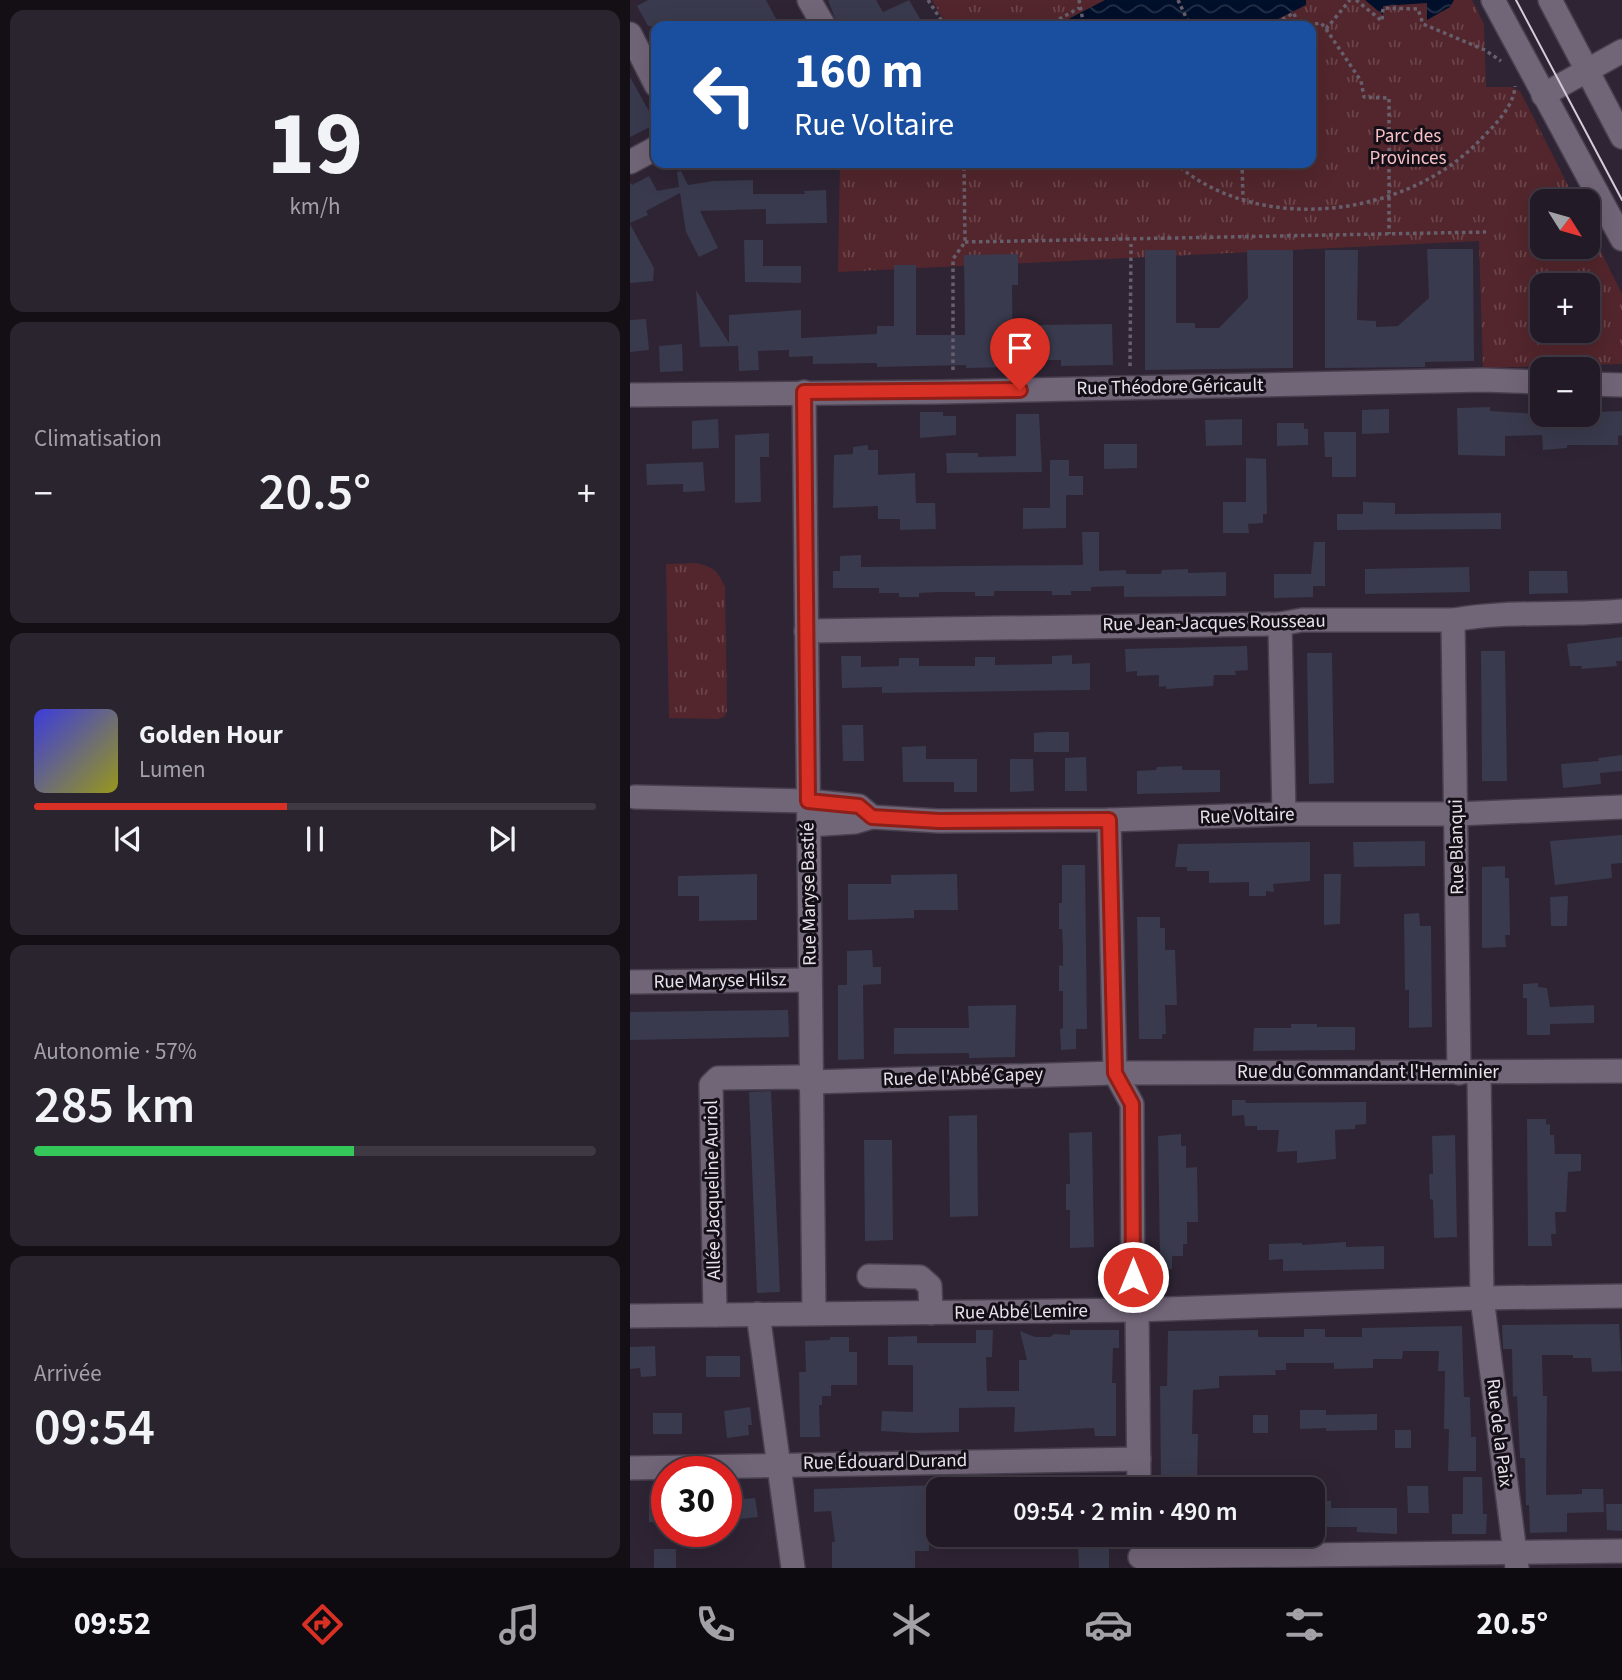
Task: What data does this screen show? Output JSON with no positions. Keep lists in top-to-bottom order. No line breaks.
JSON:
{"streets":{"street":["Rue Théodore Géricault","Rue Jean-Jacques Rousseau","Rue Voltaire","Rue Blanqui","Rue Maryse Bastié","Rue Maryse Hilsz","Rue du Commandant l'Herminier","Rue de l'Abbé Capey","Allée Jacqueline Auriol","Rue Abbé Lemire","Rue de la Paix","Rue Édouard Durand"]},"crossings":[["Rue Théodore Géricault","Rue Maryse Bastié"],["Rue Jean-Jacques Rousseau","Rue Blanqui"],["Rue Jean-Jacques Rousseau","Rue Maryse Bastié"],["Rue Voltaire","Rue Blanqui"],["Rue Voltaire","Rue Maryse Bastié"],["Rue Blanqui","Rue du Commandant l'Herminier"],["Rue Blanqui","Rue Abbé Lemire"],["Rue Blanqui","Rue de la Paix"],["Rue Maryse Bastié","Rue Maryse Hilsz"],["Rue Maryse Bastié","Rue de l'Abbé Capey"],["Rue Maryse Bastié","Allée Jacqueline Auriol"],["Rue Maryse Bastié","Rue Abbé Lemire"],["Rue du Commandant l'Herminier","Rue de l'Abbé Capey"],["Rue de l'Abbé Capey","Allée Jacqueline Auriol"],["Allée Jacqueline Auriol","Rue Abbé Lemire"],["Rue Abbé Lemire","Rue de la Paix"]],"parks":["Parc des Provinces"],"north":"bottom right","page":{"tile":[["19","km/h"],"Climatisation",["Autonomie · 57%","285 km"],["Arrivée","09:54"]],"turn":["160 m","Rue Voltaire"],"map_buttons":["+","−"],"heat":["−","20.5°","+"],"song":["Golden Hour","Lumen"],"limit":"30","trip":"09:54 · 2 min · 490 m","tabs":["09:52","20.5°"]}}
